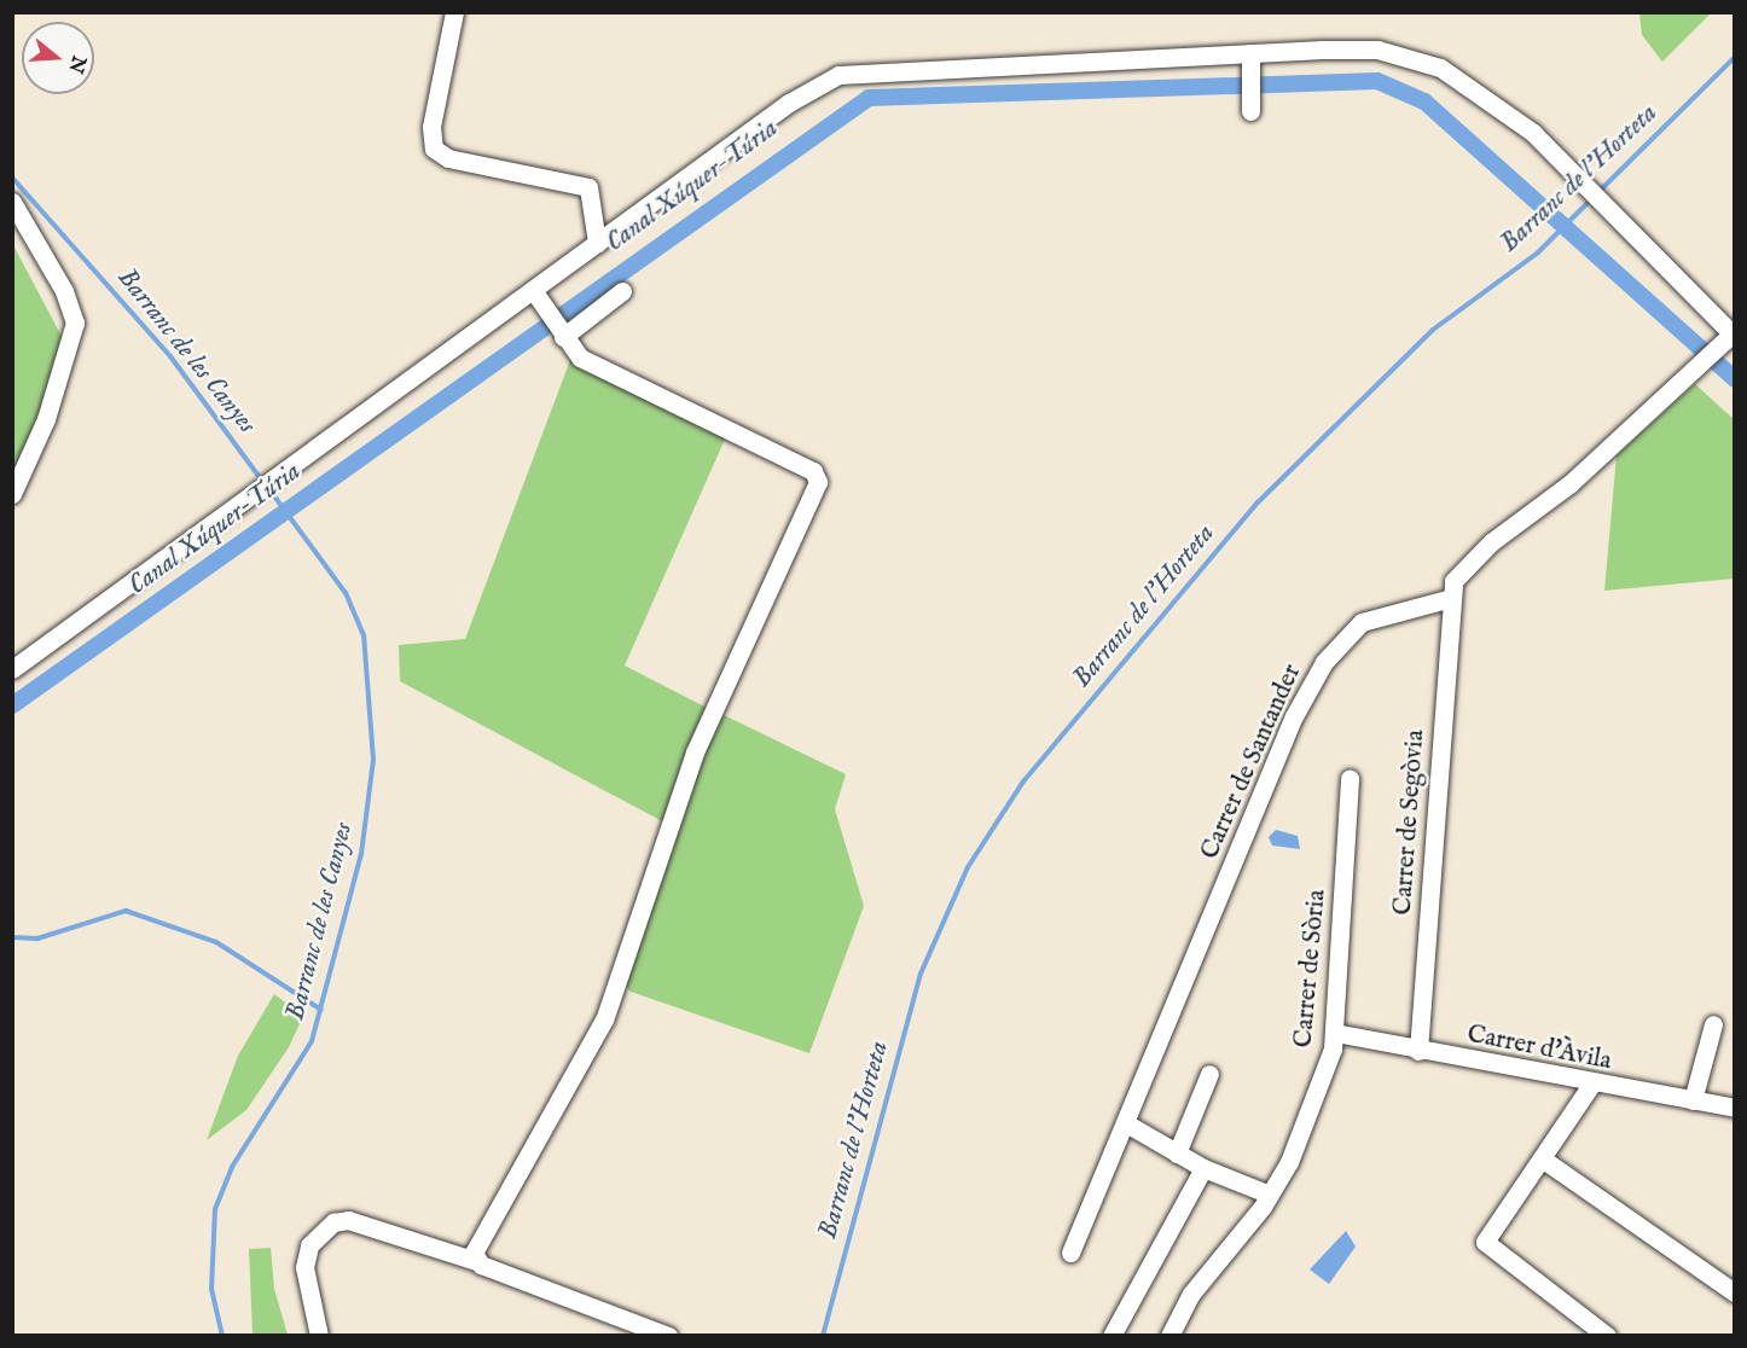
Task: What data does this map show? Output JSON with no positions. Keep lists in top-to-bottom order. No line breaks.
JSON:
{"streets":{"street":["Carrer de Santander","Carrer de Segòvia","Carrer de Sòria","Carrer d'Àvila"]},"crossings":[["Carrer de Santander","Carrer de Segòvia"],["Carrer de Segòvia","Carrer d'Àvila"],["Carrer de Sòria","Carrer d'Àvila"]],"water":["Barranc de l'Horteta","Canal Xúquer-Túria","Barranc de les Canyes"],"north":"right"}
